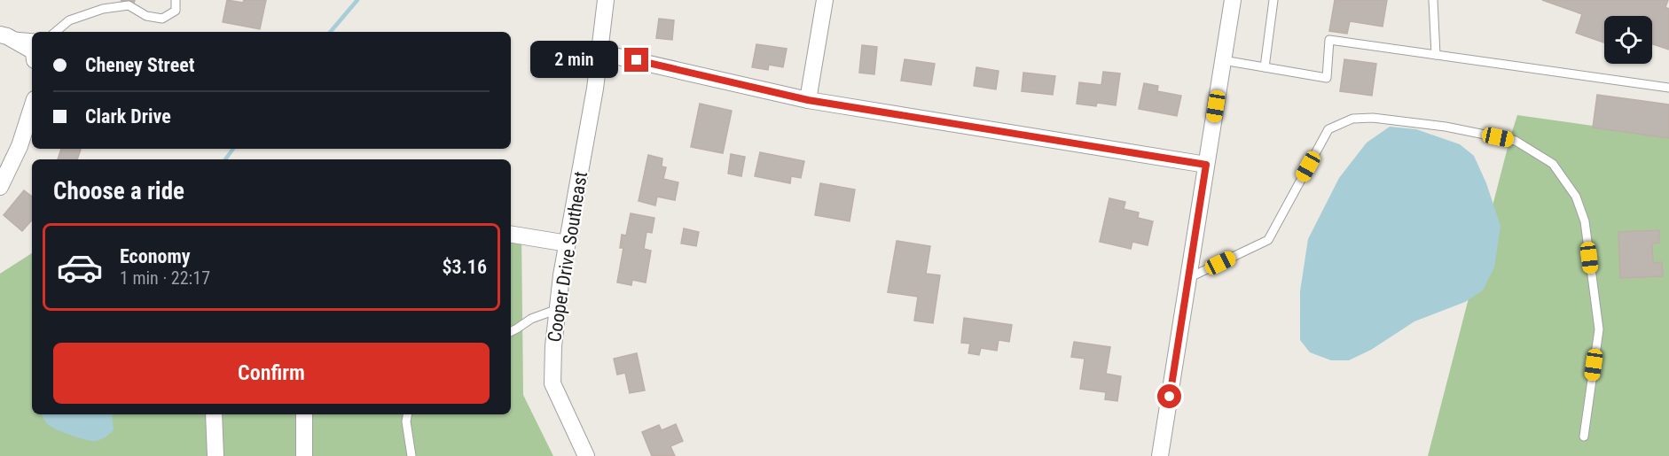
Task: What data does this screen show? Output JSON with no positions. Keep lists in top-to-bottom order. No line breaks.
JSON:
{"streets":{"street":["Cooper Drive Southeast"]},"page":{"banner":["Cheney Street","Clark Drive"],"bubble":"2 min","heading":"Choose a ride","list":[{"name":"Economy","note":"1 min · 22:17","value":"$3.16"}],"buttons":"Confirm"}}
